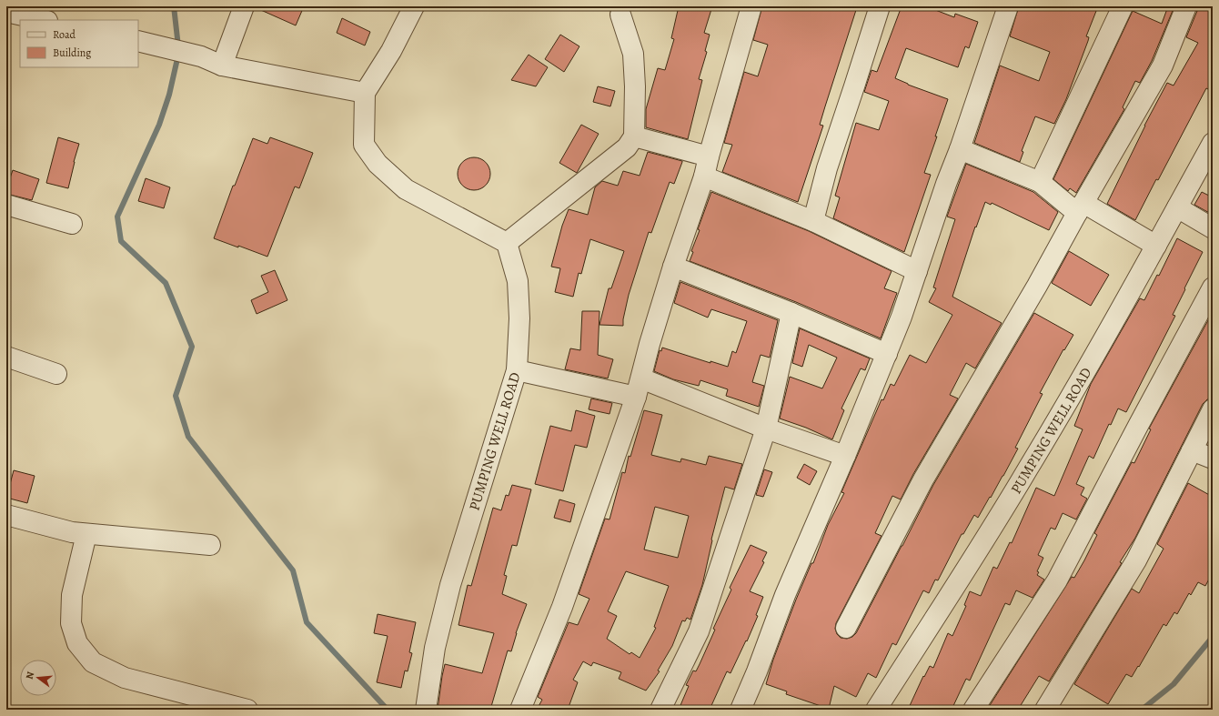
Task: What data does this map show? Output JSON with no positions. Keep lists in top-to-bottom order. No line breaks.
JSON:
{"streets":{"street":["PUMPING WELL ROAD"]},"legend":["Road","Building"],"north":"left"}
